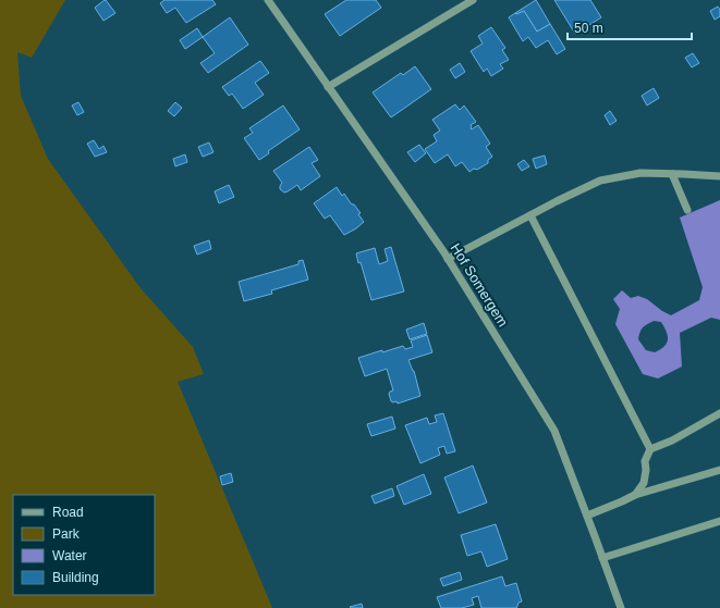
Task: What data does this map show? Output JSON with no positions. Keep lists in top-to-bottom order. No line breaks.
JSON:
{"streets":{"street":["Hof Somergem"]},"legend":["Road","Park","Water","Building"],"scale_bar":"50 m"}
